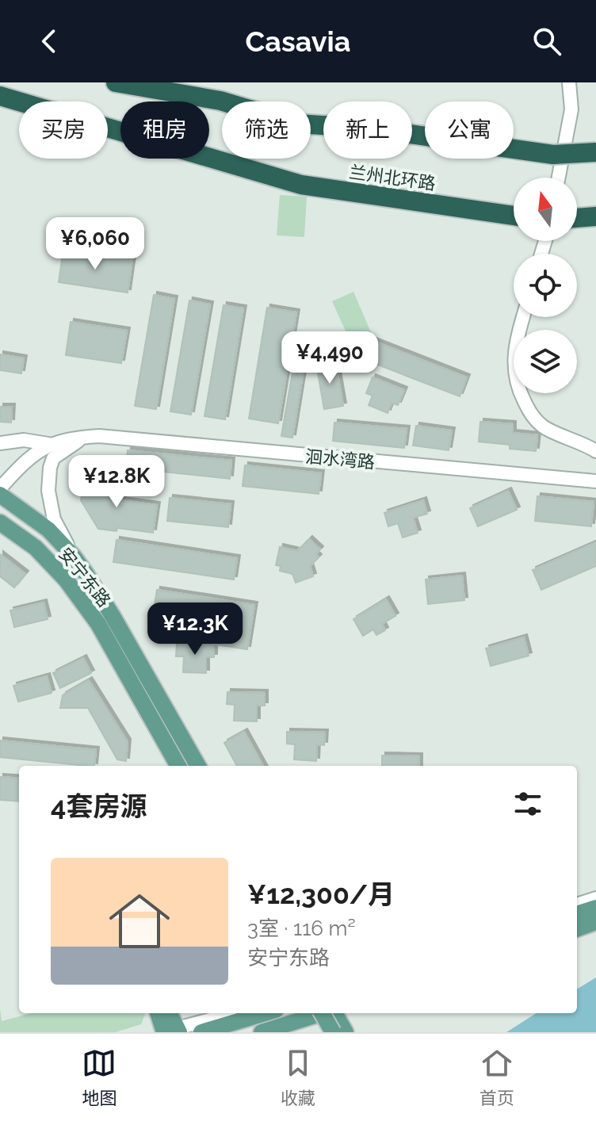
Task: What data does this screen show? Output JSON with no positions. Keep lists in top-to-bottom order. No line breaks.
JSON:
{"streets":{"highway":["兰州北环路"],"main road":["安宁东路"],"street":["洄水湾路"]},"north":"top","page":{"header":"Casavia","chip":["买房","租房","筛选","新上","公寓"],"price":["¥6,060","¥4,490","¥12.8K","¥12.3K"],"heading":"4套房源","list":[{"name":"¥12,300/月","note":"3室 · 116 m² · 安宁东路"}],"tabs":["地图","收藏","首页"]}}
